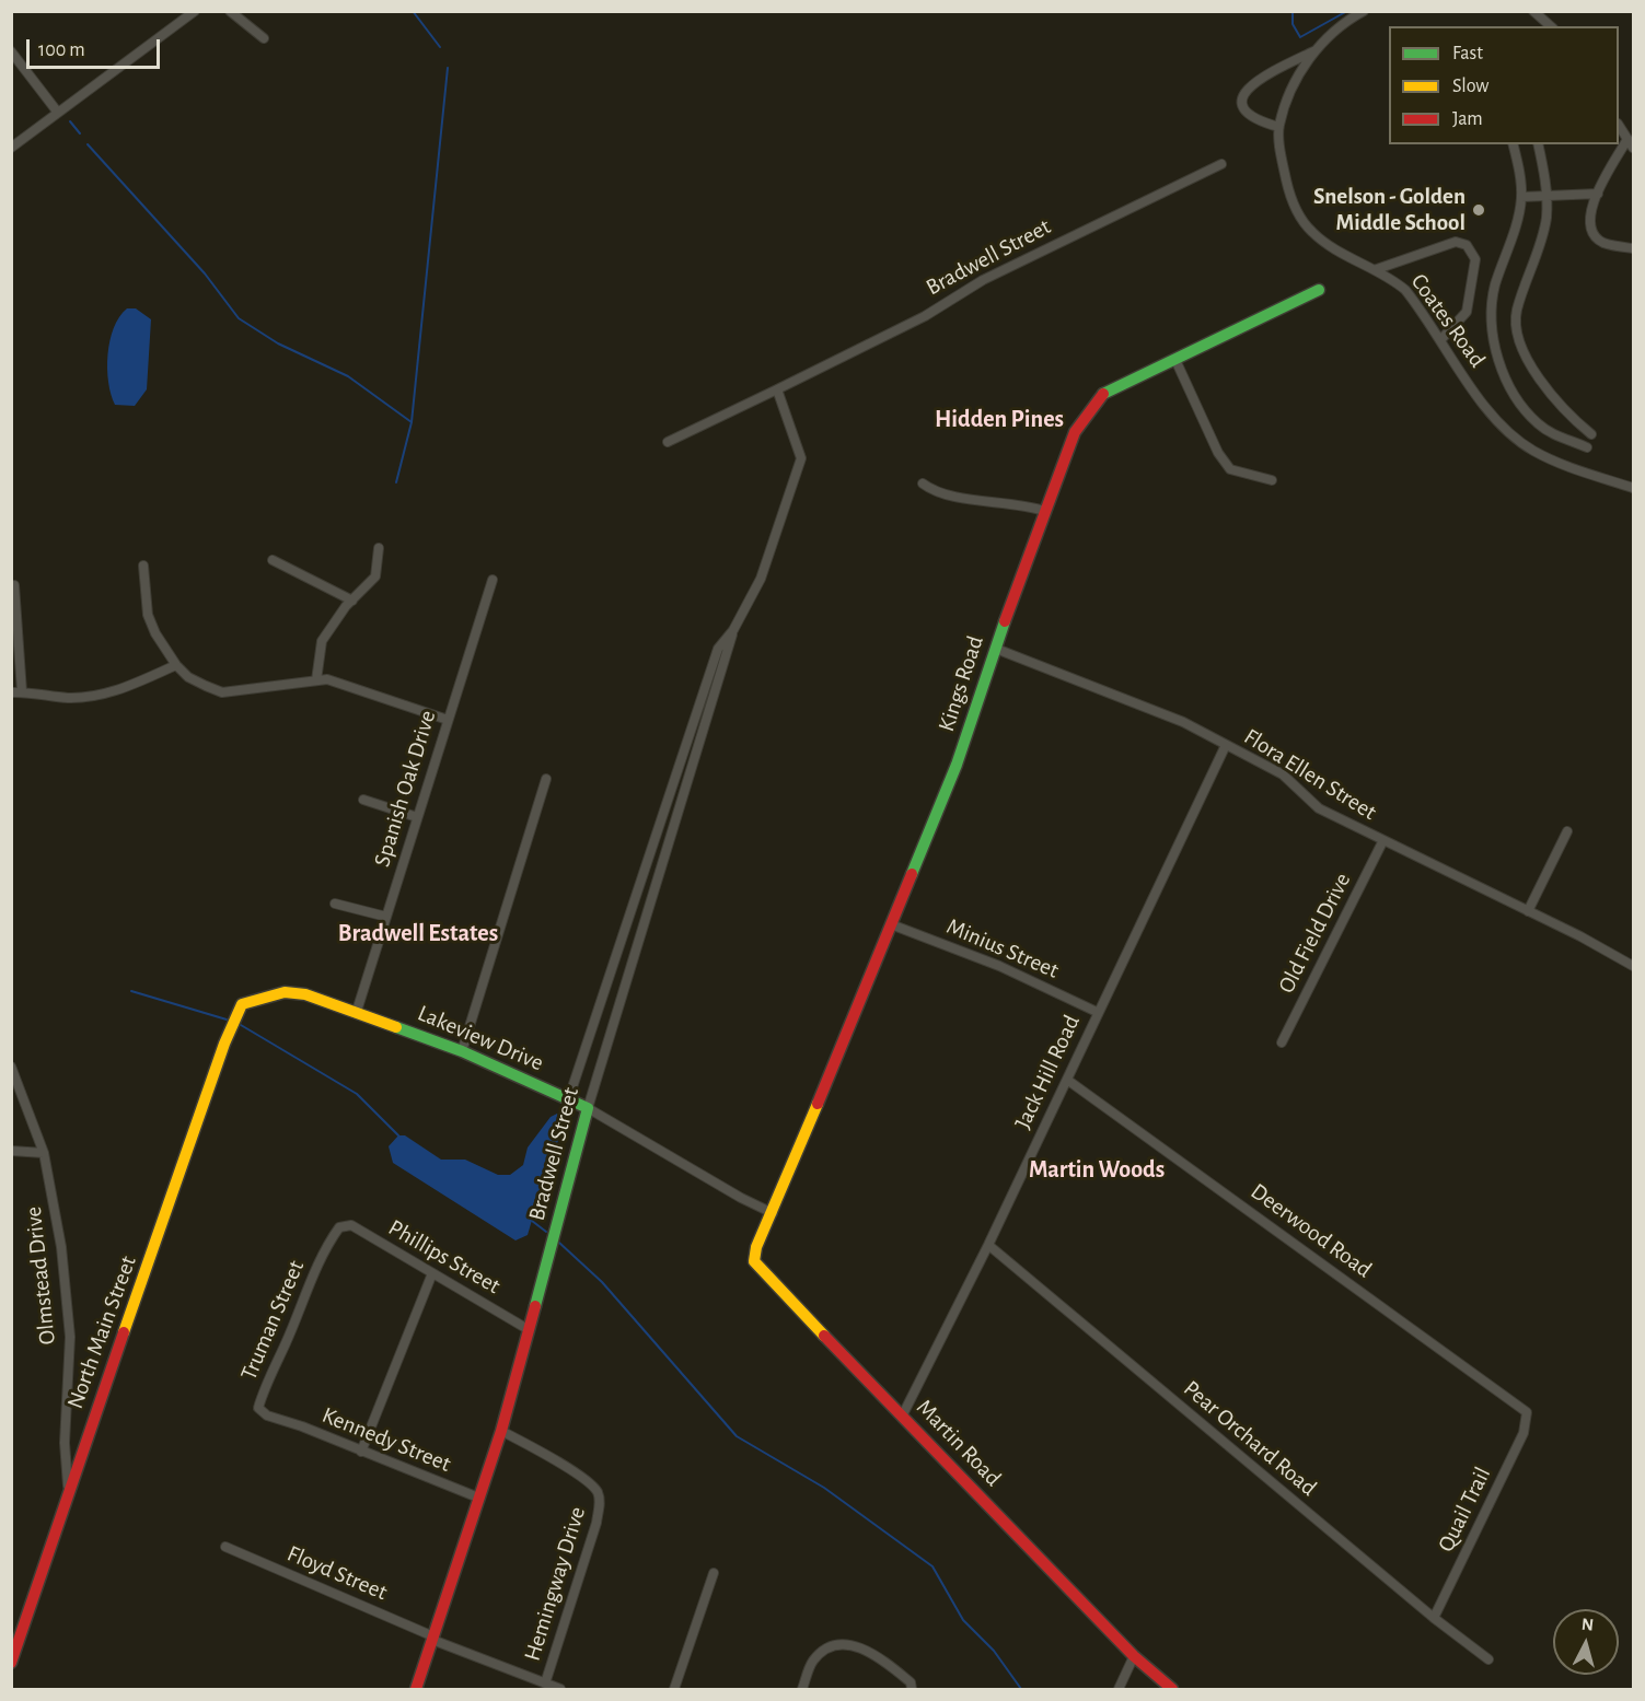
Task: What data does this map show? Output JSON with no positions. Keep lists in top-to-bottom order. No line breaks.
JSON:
{"streets":{"street":["Bradwell Street","Coates Road","Kings Road","Flora Ellen Street","Spanish Oak Drive","Old Field Drive","Minius Street","Lakeview Drive","Jack Hill Road","Deerwood Road","Phillips Street","Olmstead Drive","Truman Street","North Main Street","Pear Orchard Road","Kennedy Street","Martin Road","Quail Trail","Floyd Street","Hemingway Drive"]},"crossings":[["Bradwell Street","Lakeview Drive"],["Bradwell Street","Phillips Street"],["Bradwell Street","Kennedy Street"],["Bradwell Street","Floyd Street"],["Bradwell Street","Hemingway Drive"],["Kings Road","Flora Ellen Street"],["Kings Road","Minius Street"],["Kings Road","Lakeview Drive"],["Kings Road","Martin Road"],["Flora Ellen Street","Old Field Drive"],["Flora Ellen Street","Jack Hill Road"],["Spanish Oak Drive","Lakeview Drive"],["Minius Street","Jack Hill Road"],["Lakeview Drive","North Main Street"],["Lakeview Drive","Martin Road"],["Jack Hill Road","Deerwood Road"],["Jack Hill Road","Pear Orchard Road"],["Jack Hill Road","Martin Road"],["Deerwood Road","Quail Trail"],["Phillips Street","Truman Street"],["Olmstead Drive","North Main Street"],["Truman Street","Kennedy Street"],["Pear Orchard Road","Quail Trail"],["Floyd Street","Hemingway Drive"]],"districts":["Hidden Pines","Bradwell Estates","Martin Woods"],"places":["Snelson - Golden Middle School"],"legend":["Fast","Slow","Jam"],"scale_bar":"100 m","north":"top"}
